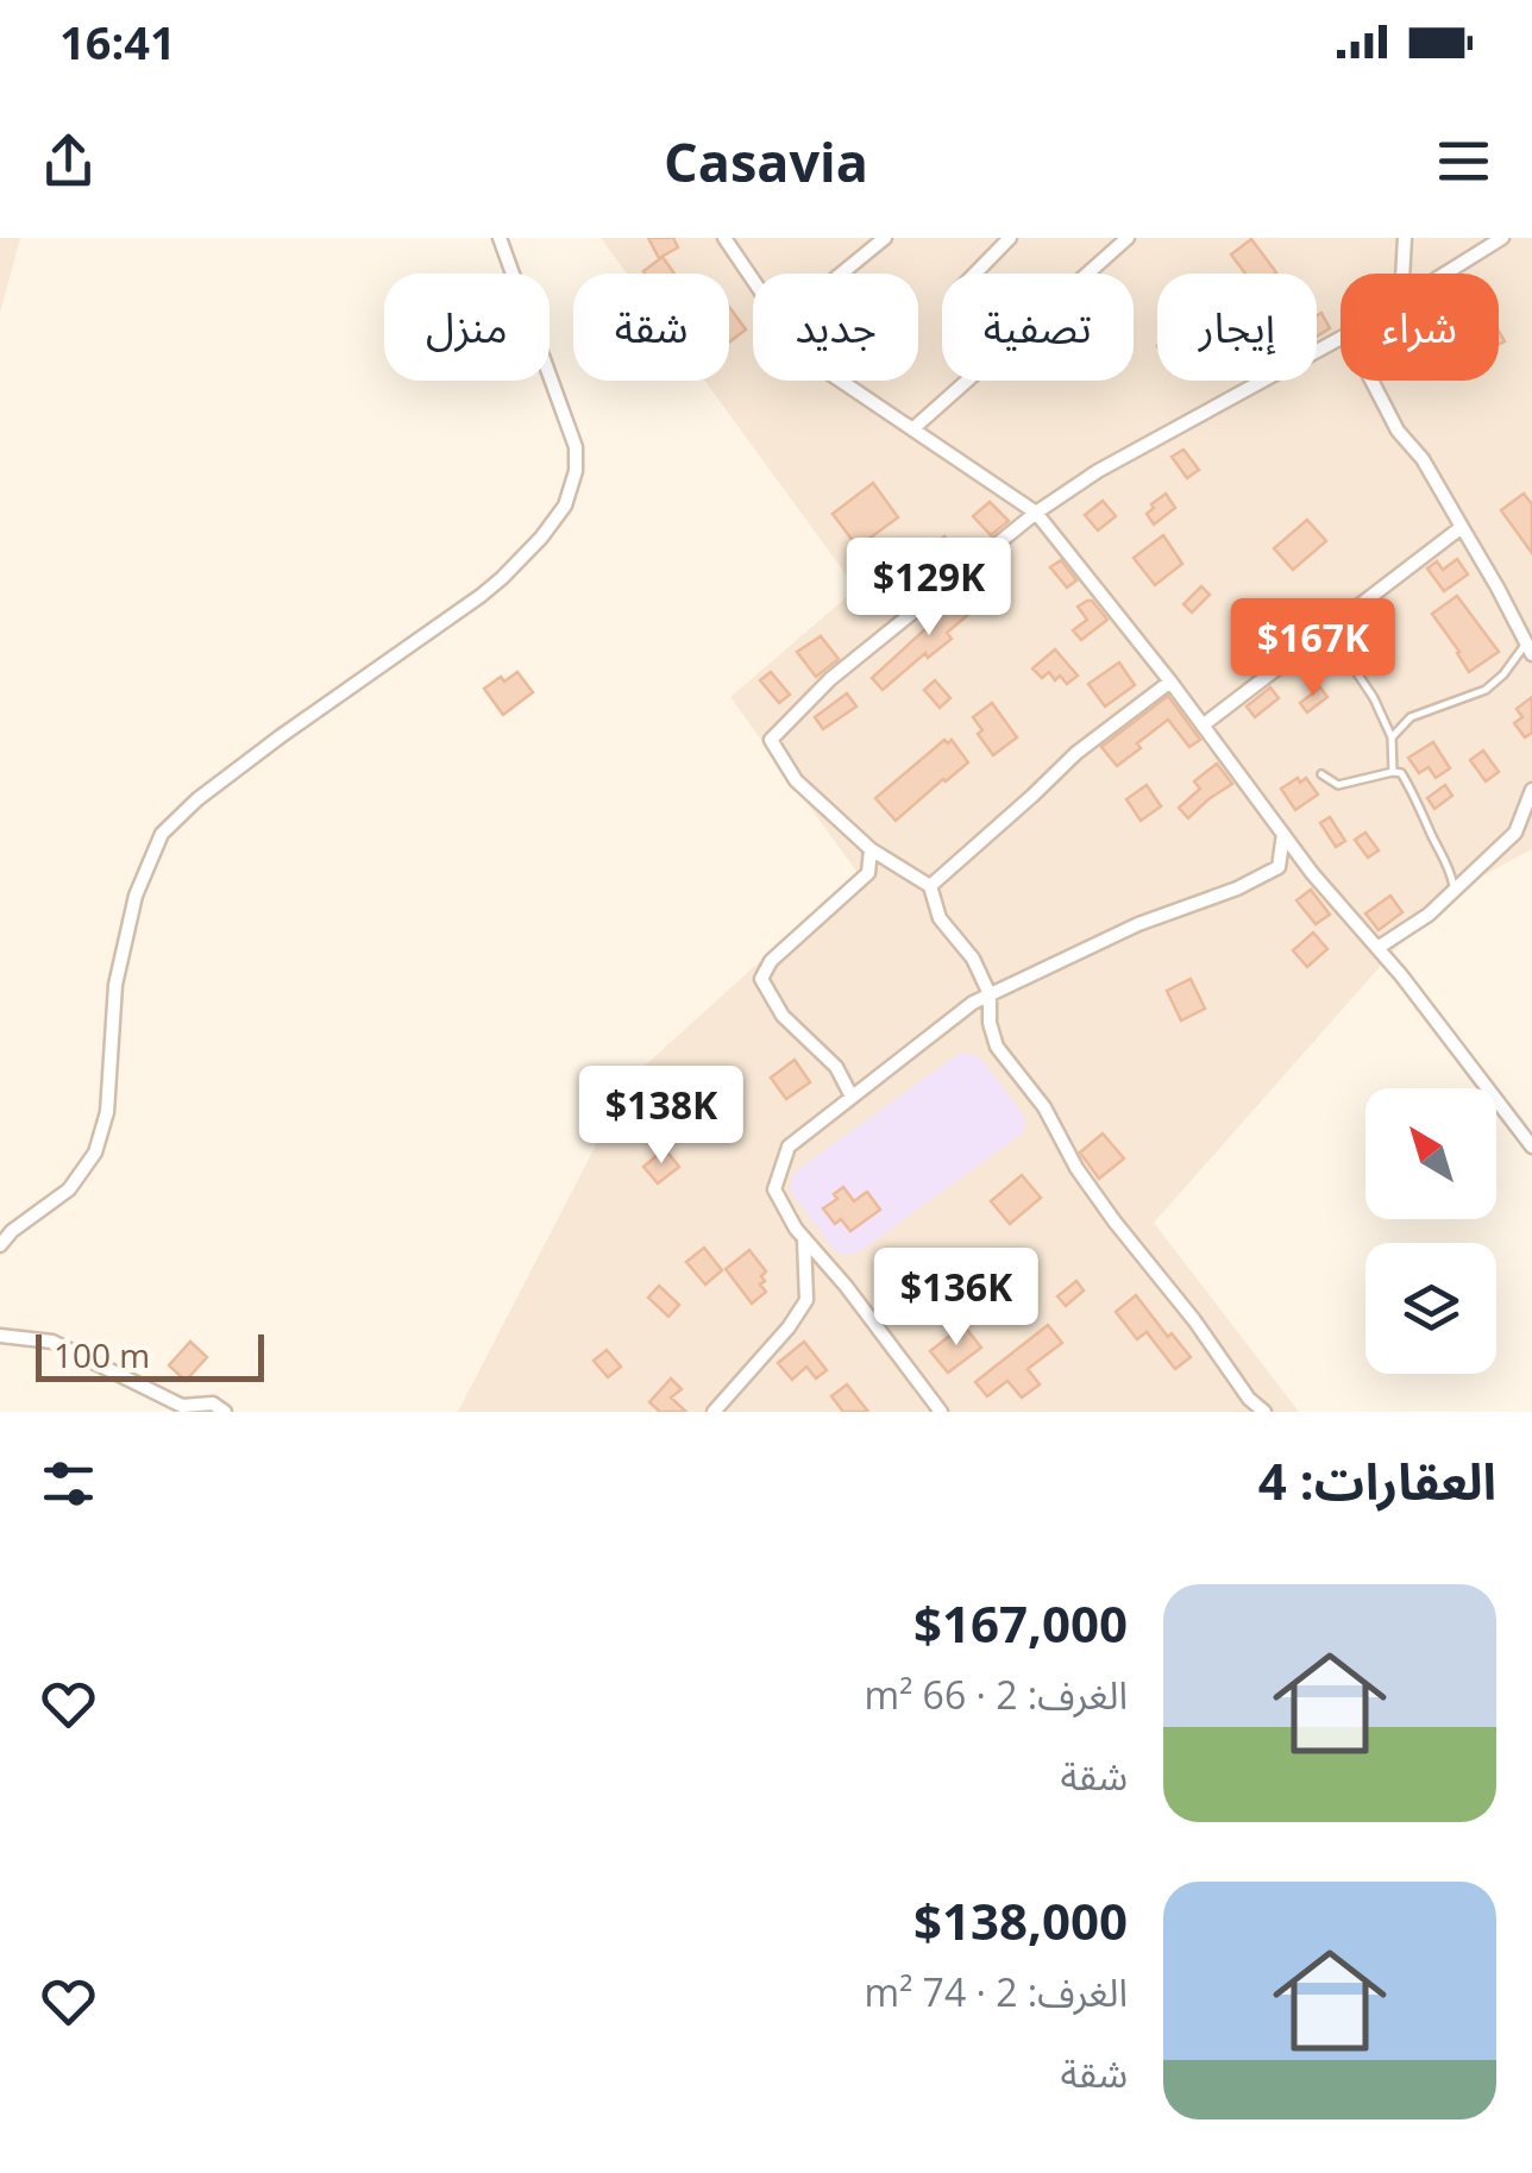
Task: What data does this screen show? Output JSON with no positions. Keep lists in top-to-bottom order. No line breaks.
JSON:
{"scale_bar":"100 m","north":"top left","page":{"status":"16:41","header":"Casavia","chip":["شراء","إيجار","تصفية","جديد","شقة","منزل"],"price":["$129K","$167K","$138K","$136K"],"scale":"100 m","heading":"العقارات: 4","list":[{"name":"$167,000","note":"الغرف: 2 · 66 m² · شقة"},{"name":"$138,000","note":"الغرف: 2 · 74 m² · شقة"}]}}
